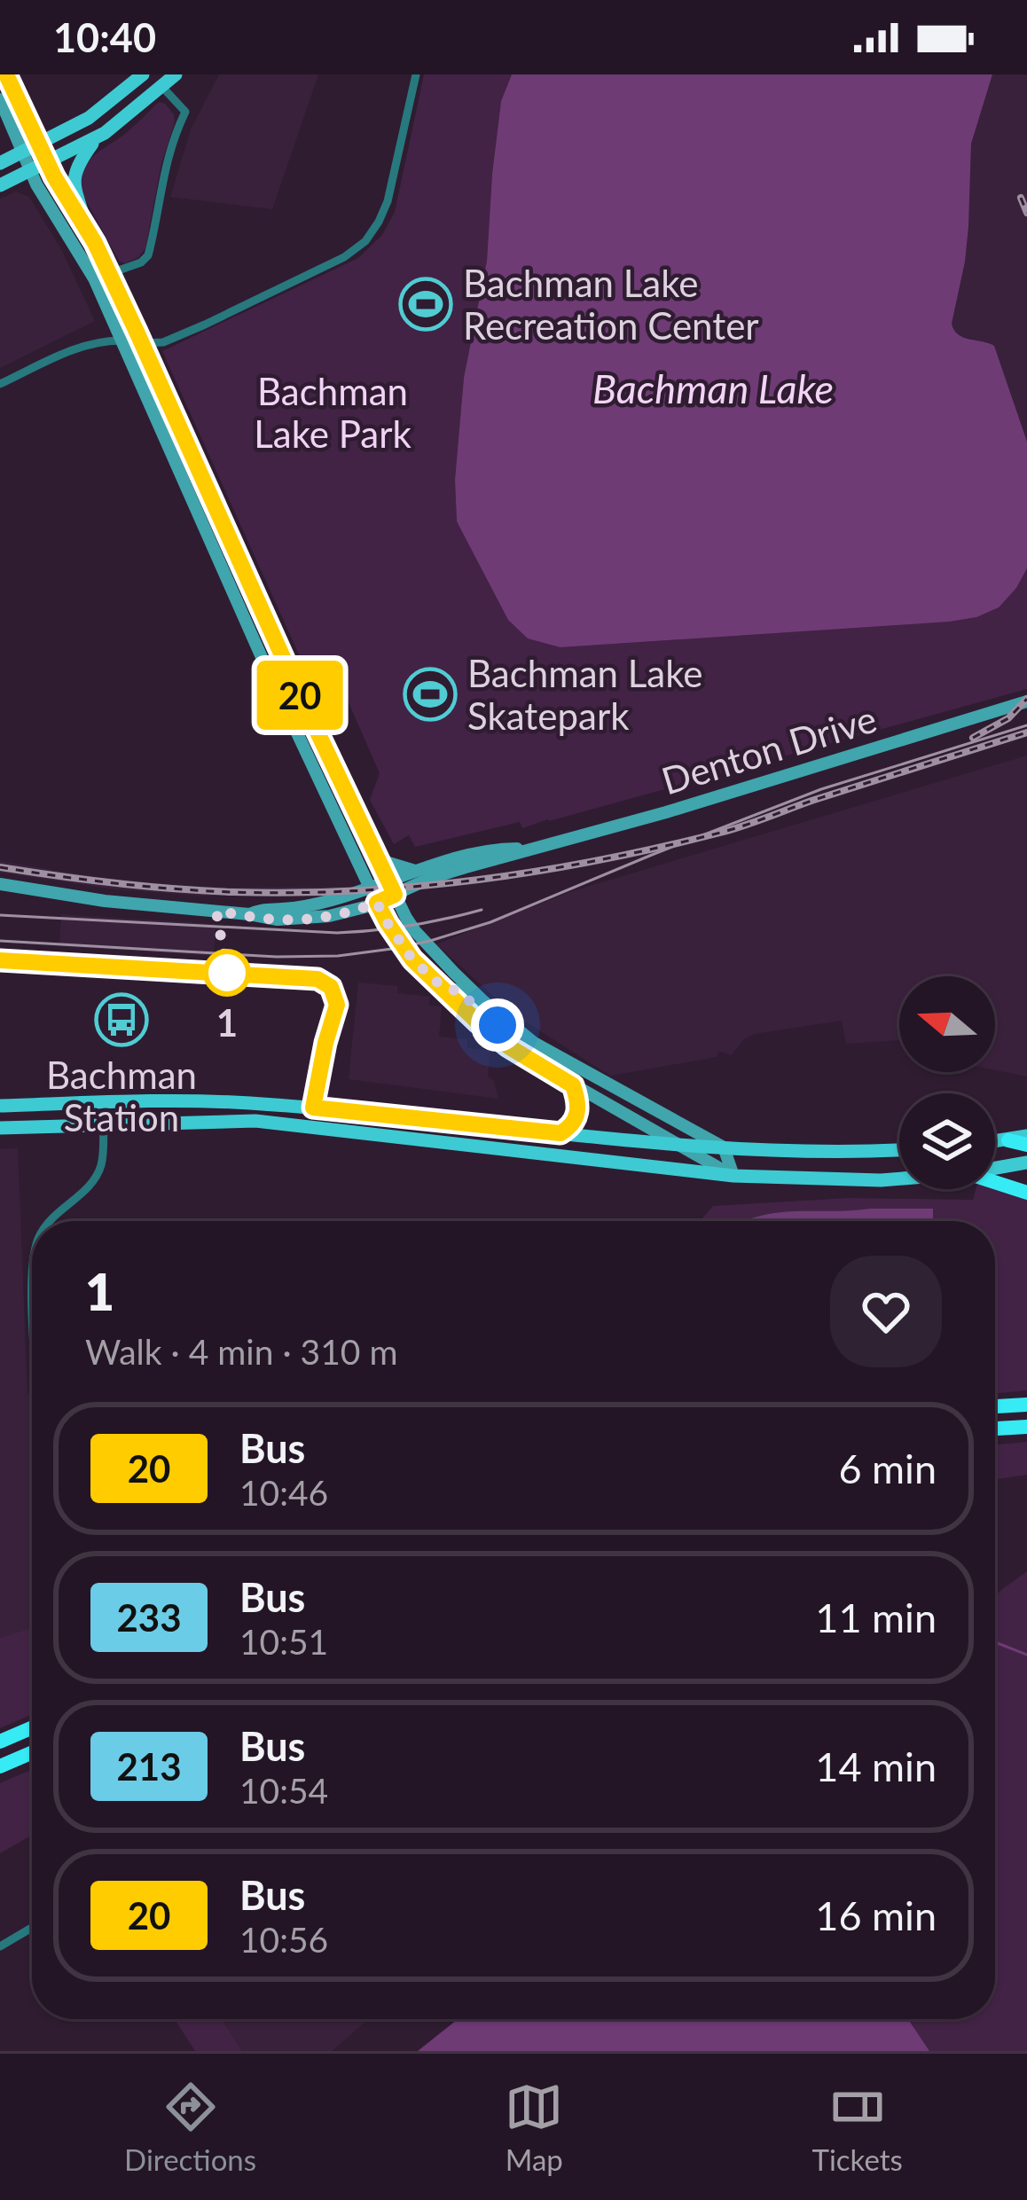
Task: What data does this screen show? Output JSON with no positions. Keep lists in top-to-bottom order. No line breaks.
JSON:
{"streets":{"main road":["Denton Drive"]},"water":["Bachman Lake"],"parks":["Bachman Lake Park"],"places":{"sports":["Bachman Lake Recreation Center","Bachman Lake Skatepark"],"other":["1"],"bus stop":["Bachman Station"]},"lines":["bus line 20"],"north":"left","page":{"status":"10:40","on_map":"20","heading":["1","Walk · 4 min · 310 m"],"list":[{"mark":"20","name":"Bus","note":"10:46","value":"6 min"},{"mark":"233","name":"Bus","note":"10:51","value":"11 min"},{"mark":"213","name":"Bus","note":"10:54","value":"14 min"},{"mark":"20","name":"Bus","note":"10:56","value":"16 min"}],"tabs":["Directions","Map","Tickets"]}}
